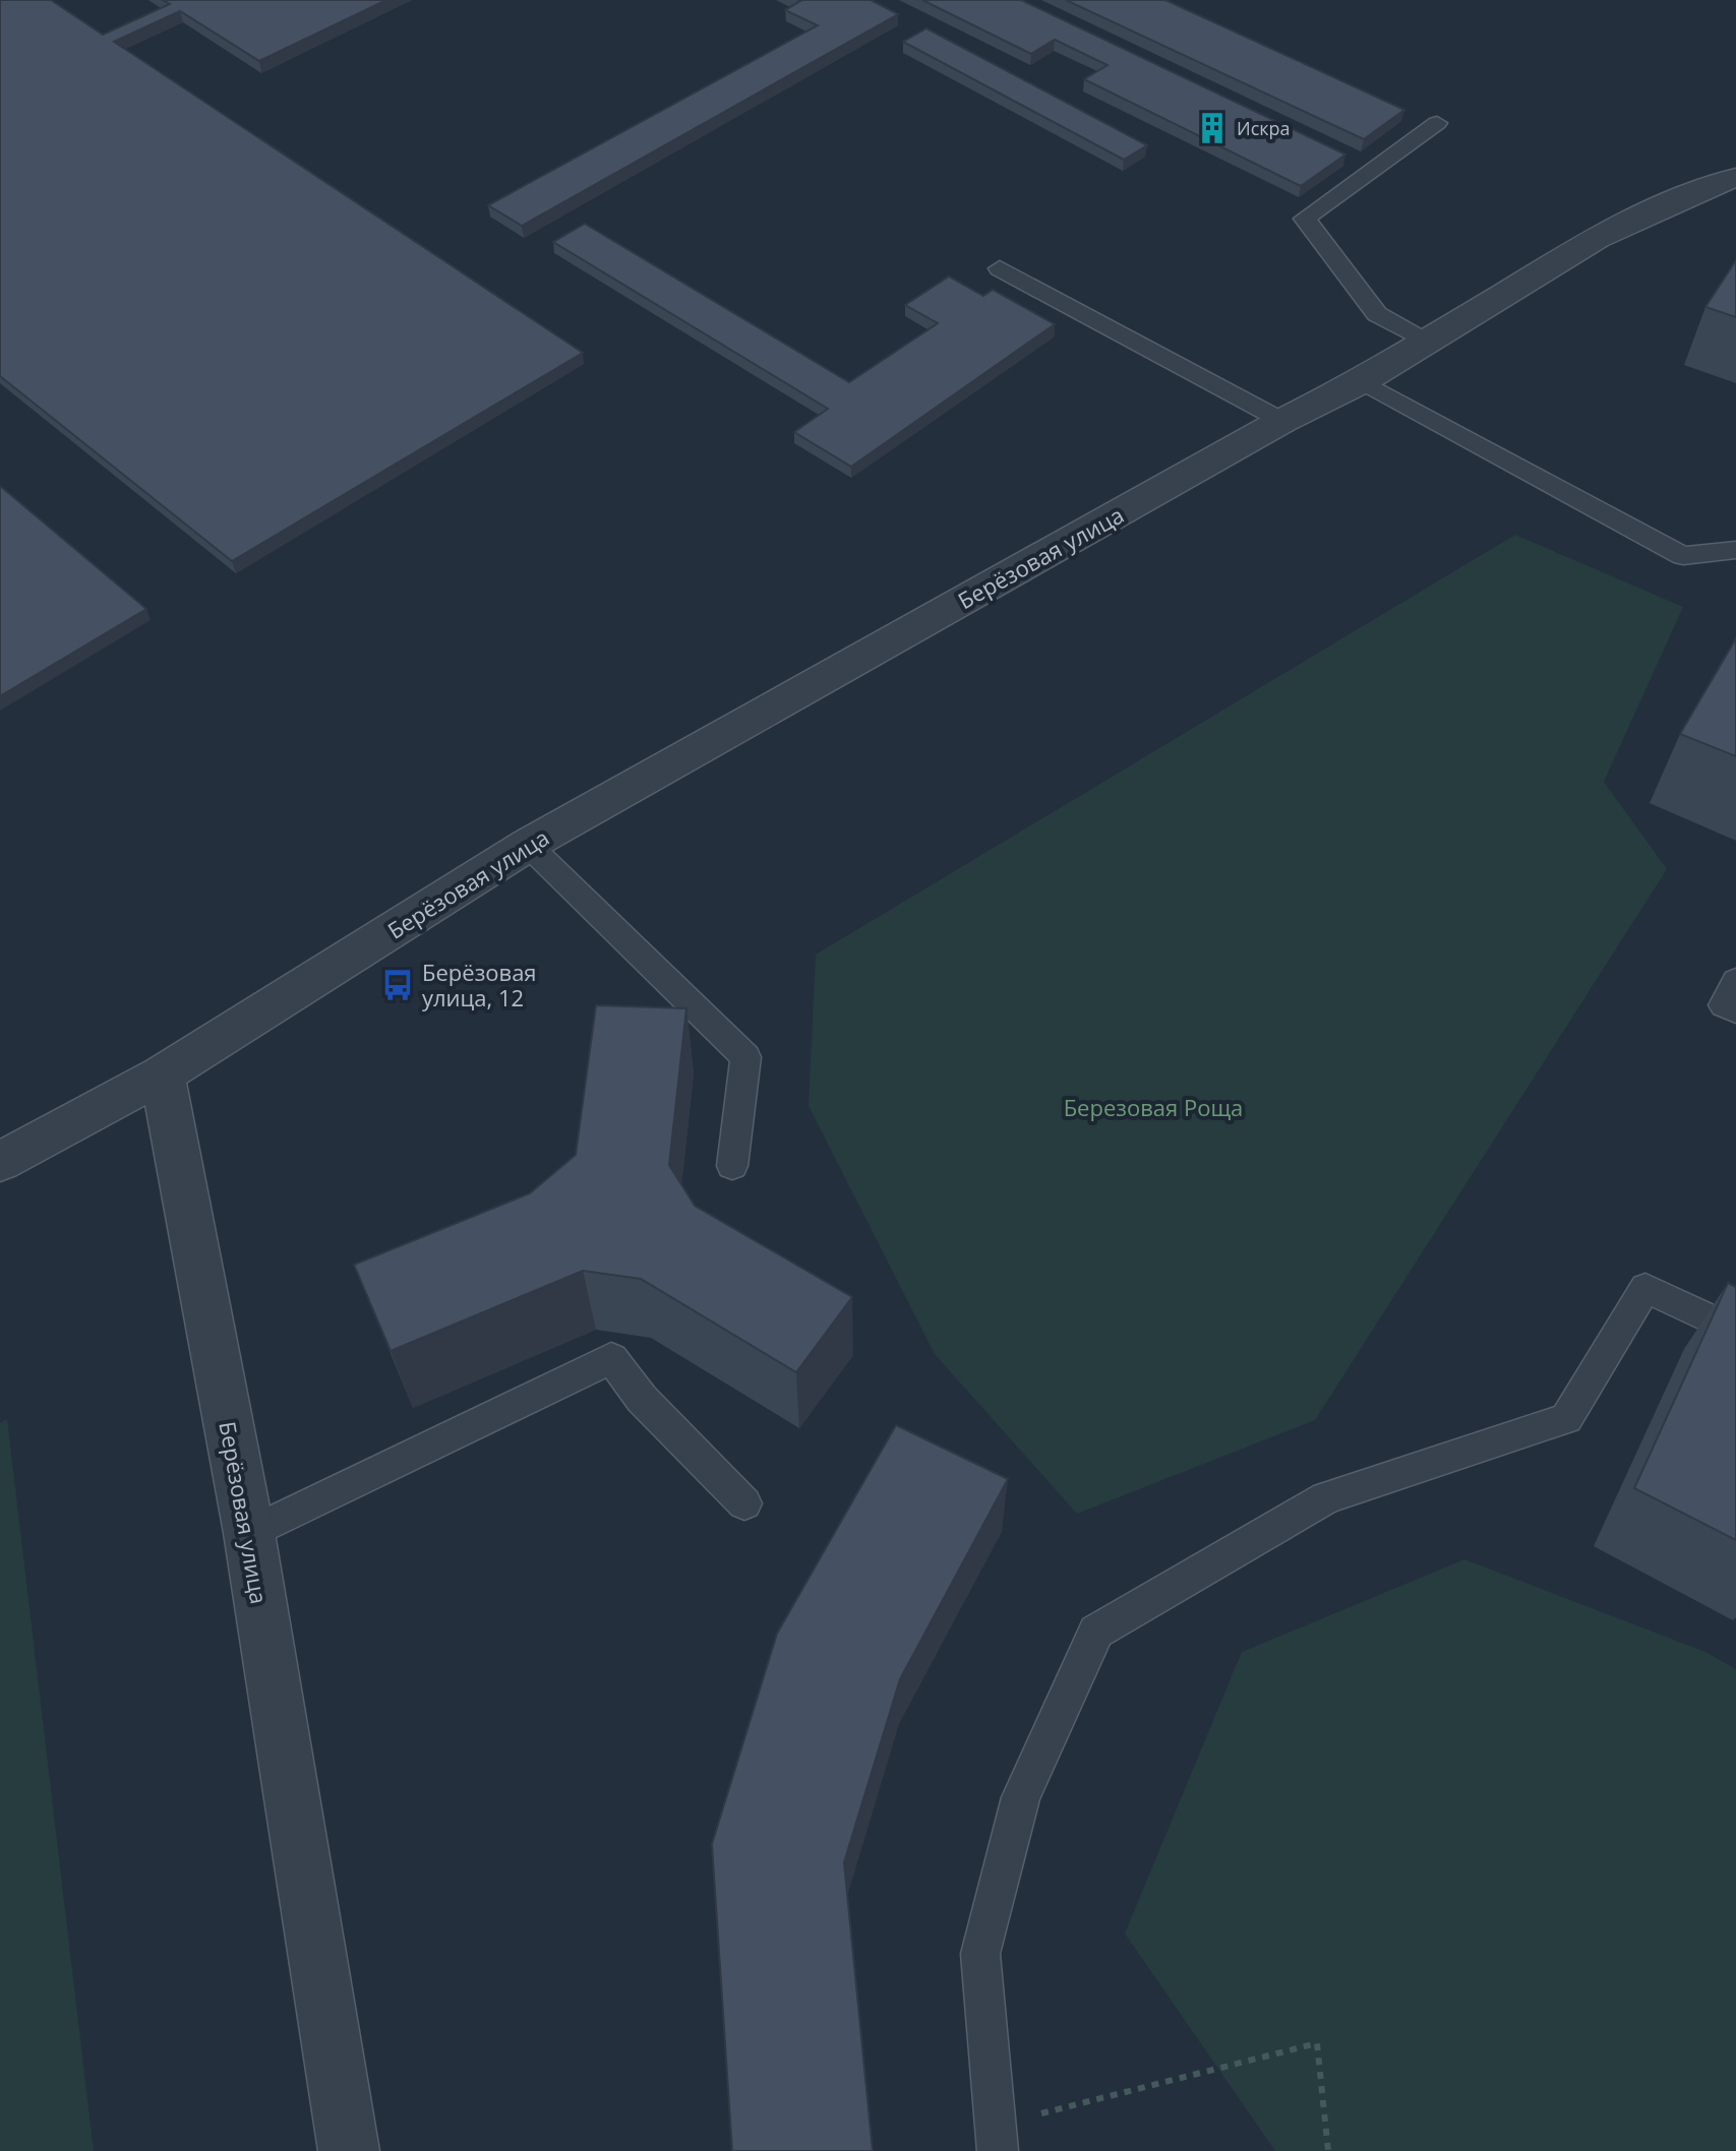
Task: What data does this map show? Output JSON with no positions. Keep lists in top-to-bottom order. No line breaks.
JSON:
{"streets":{"street":["Берёзовая улица"]},"parks":["Березовая Роща"],"places":{"building":["Искра"],"bus stop":["Берёзовая улица, 12"]}}
